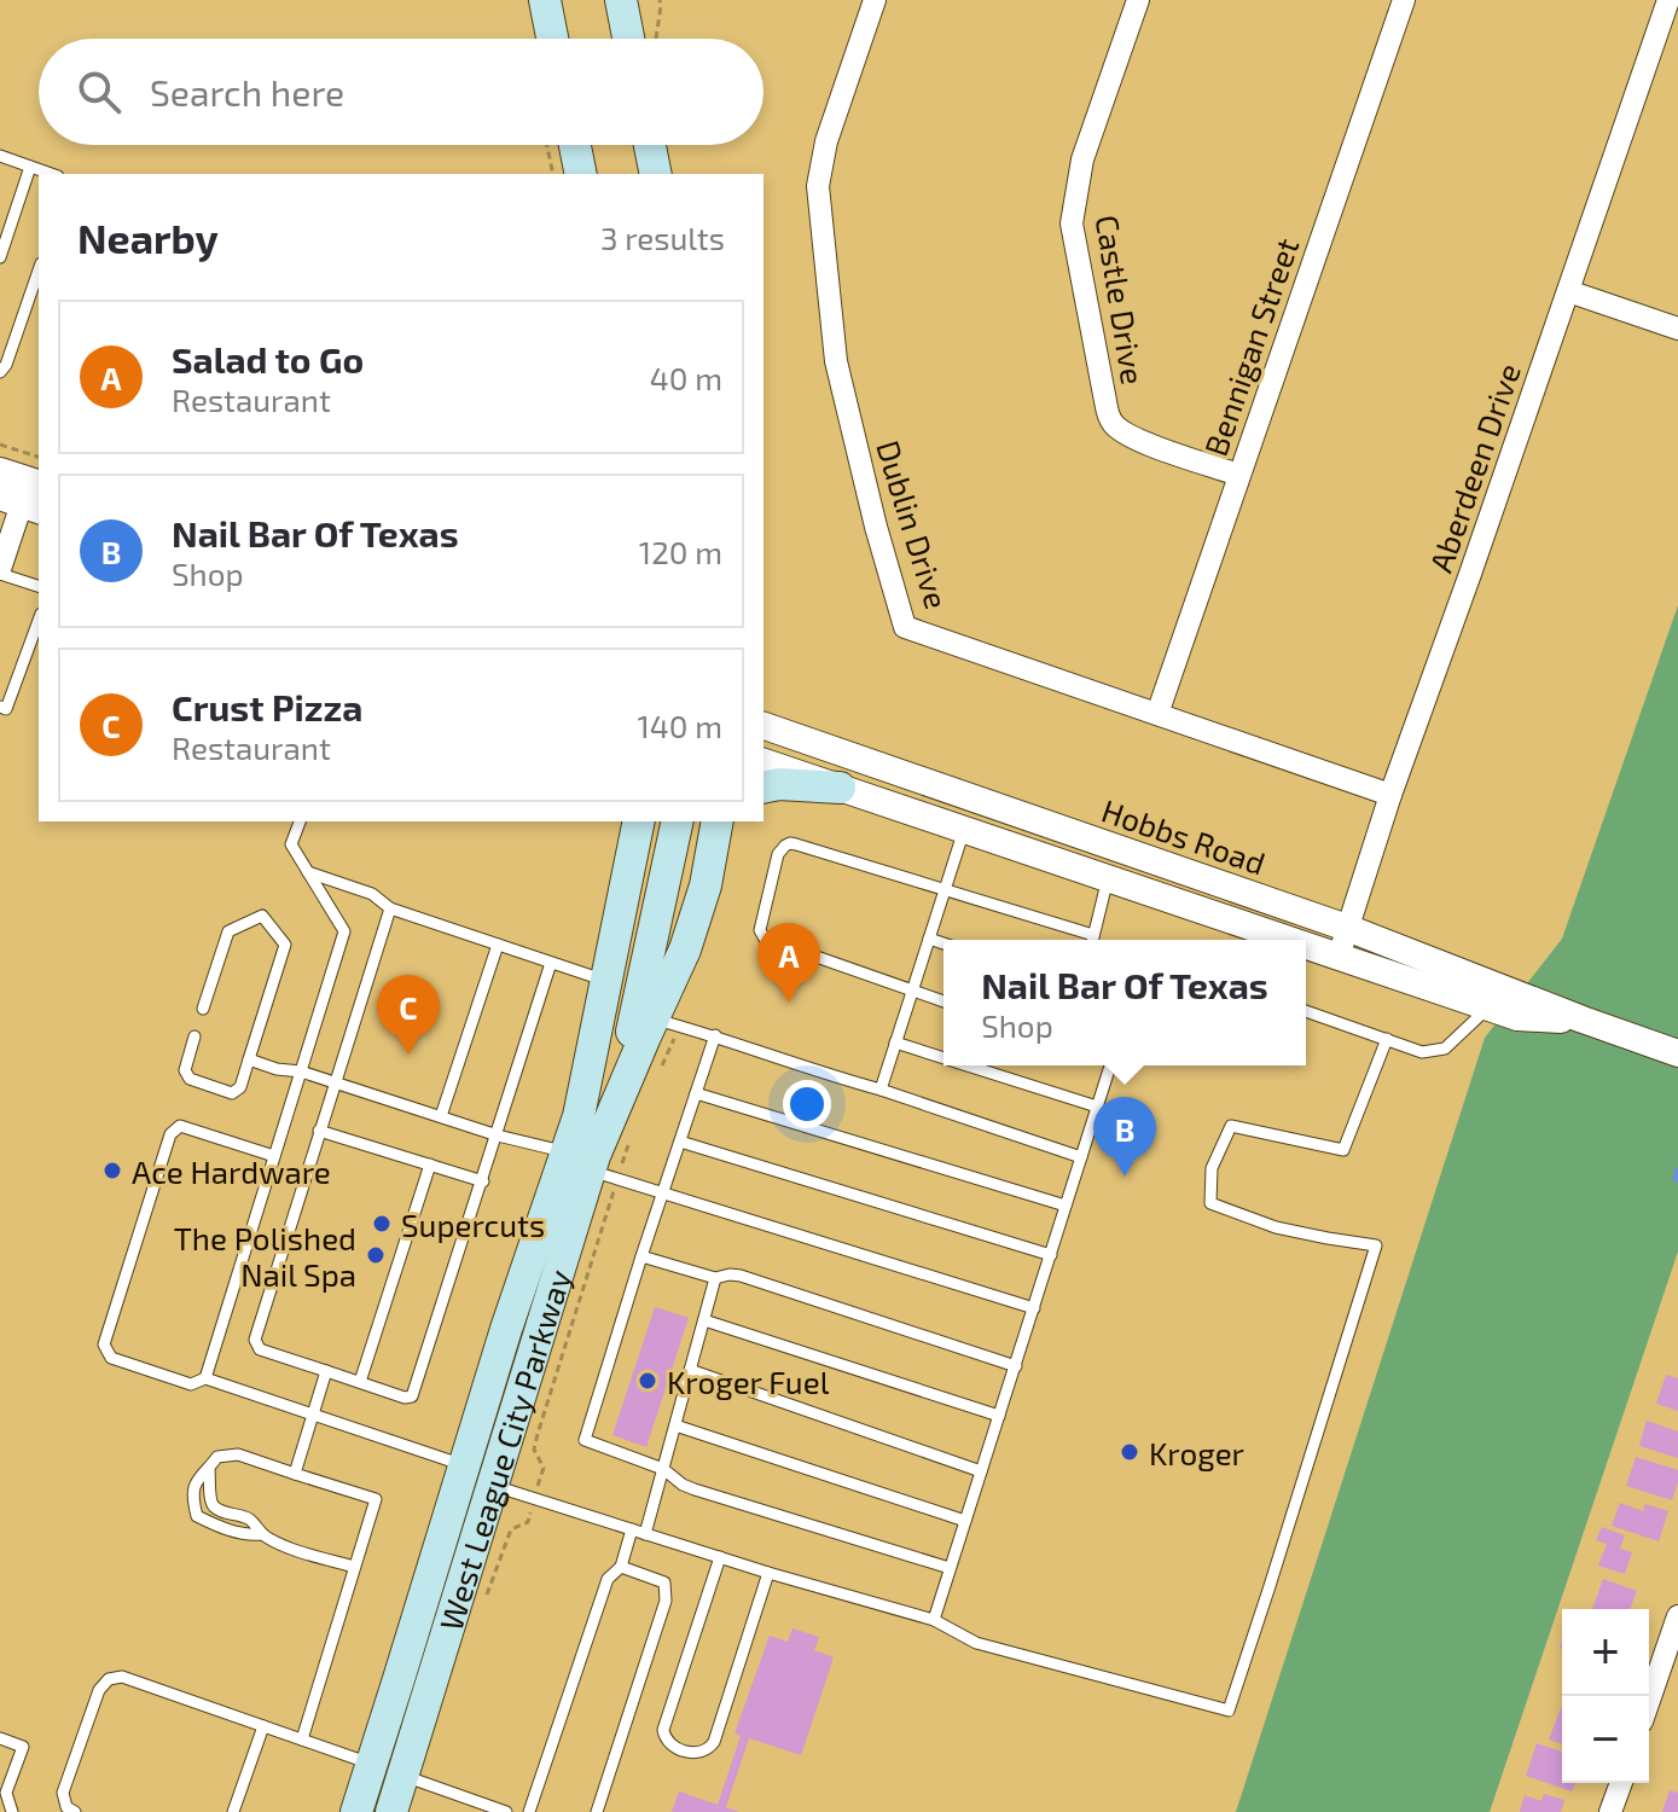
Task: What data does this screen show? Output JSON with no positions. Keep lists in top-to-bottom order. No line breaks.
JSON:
{"streets":{"main road":["West League City Parkway"],"street":["Castle Drive","Bennigan Street","Aberdeen Drive","Dublin Drive","Hobbs Road"]},"crossings":[["Castle Drive","Bennigan Street"],["Bennigan Street","Dublin Drive"],["Aberdeen Drive","Dublin Drive"],["Aberdeen Drive","Hobbs Road"]],"places":["Ace Hardware","Supercuts","The Polished Nail Spa","Kroger Fuel","Kroger"],"page":{"search":"Search here","heading":["Nearby","3 results"],"list":[{"mark":"A","name":"Salad to Go","note":"Restaurant","value":"40 m"},{"mark":"B","name":"Nail Bar Of Texas","note":"Shop","value":"120 m"},{"mark":"C","name":"Crust Pizza","note":"Restaurant","value":"140 m"}],"pins":["A","C","B"],"popup":["Nail Bar Of Texas","Shop"],"map_buttons":["+","−"]}}
